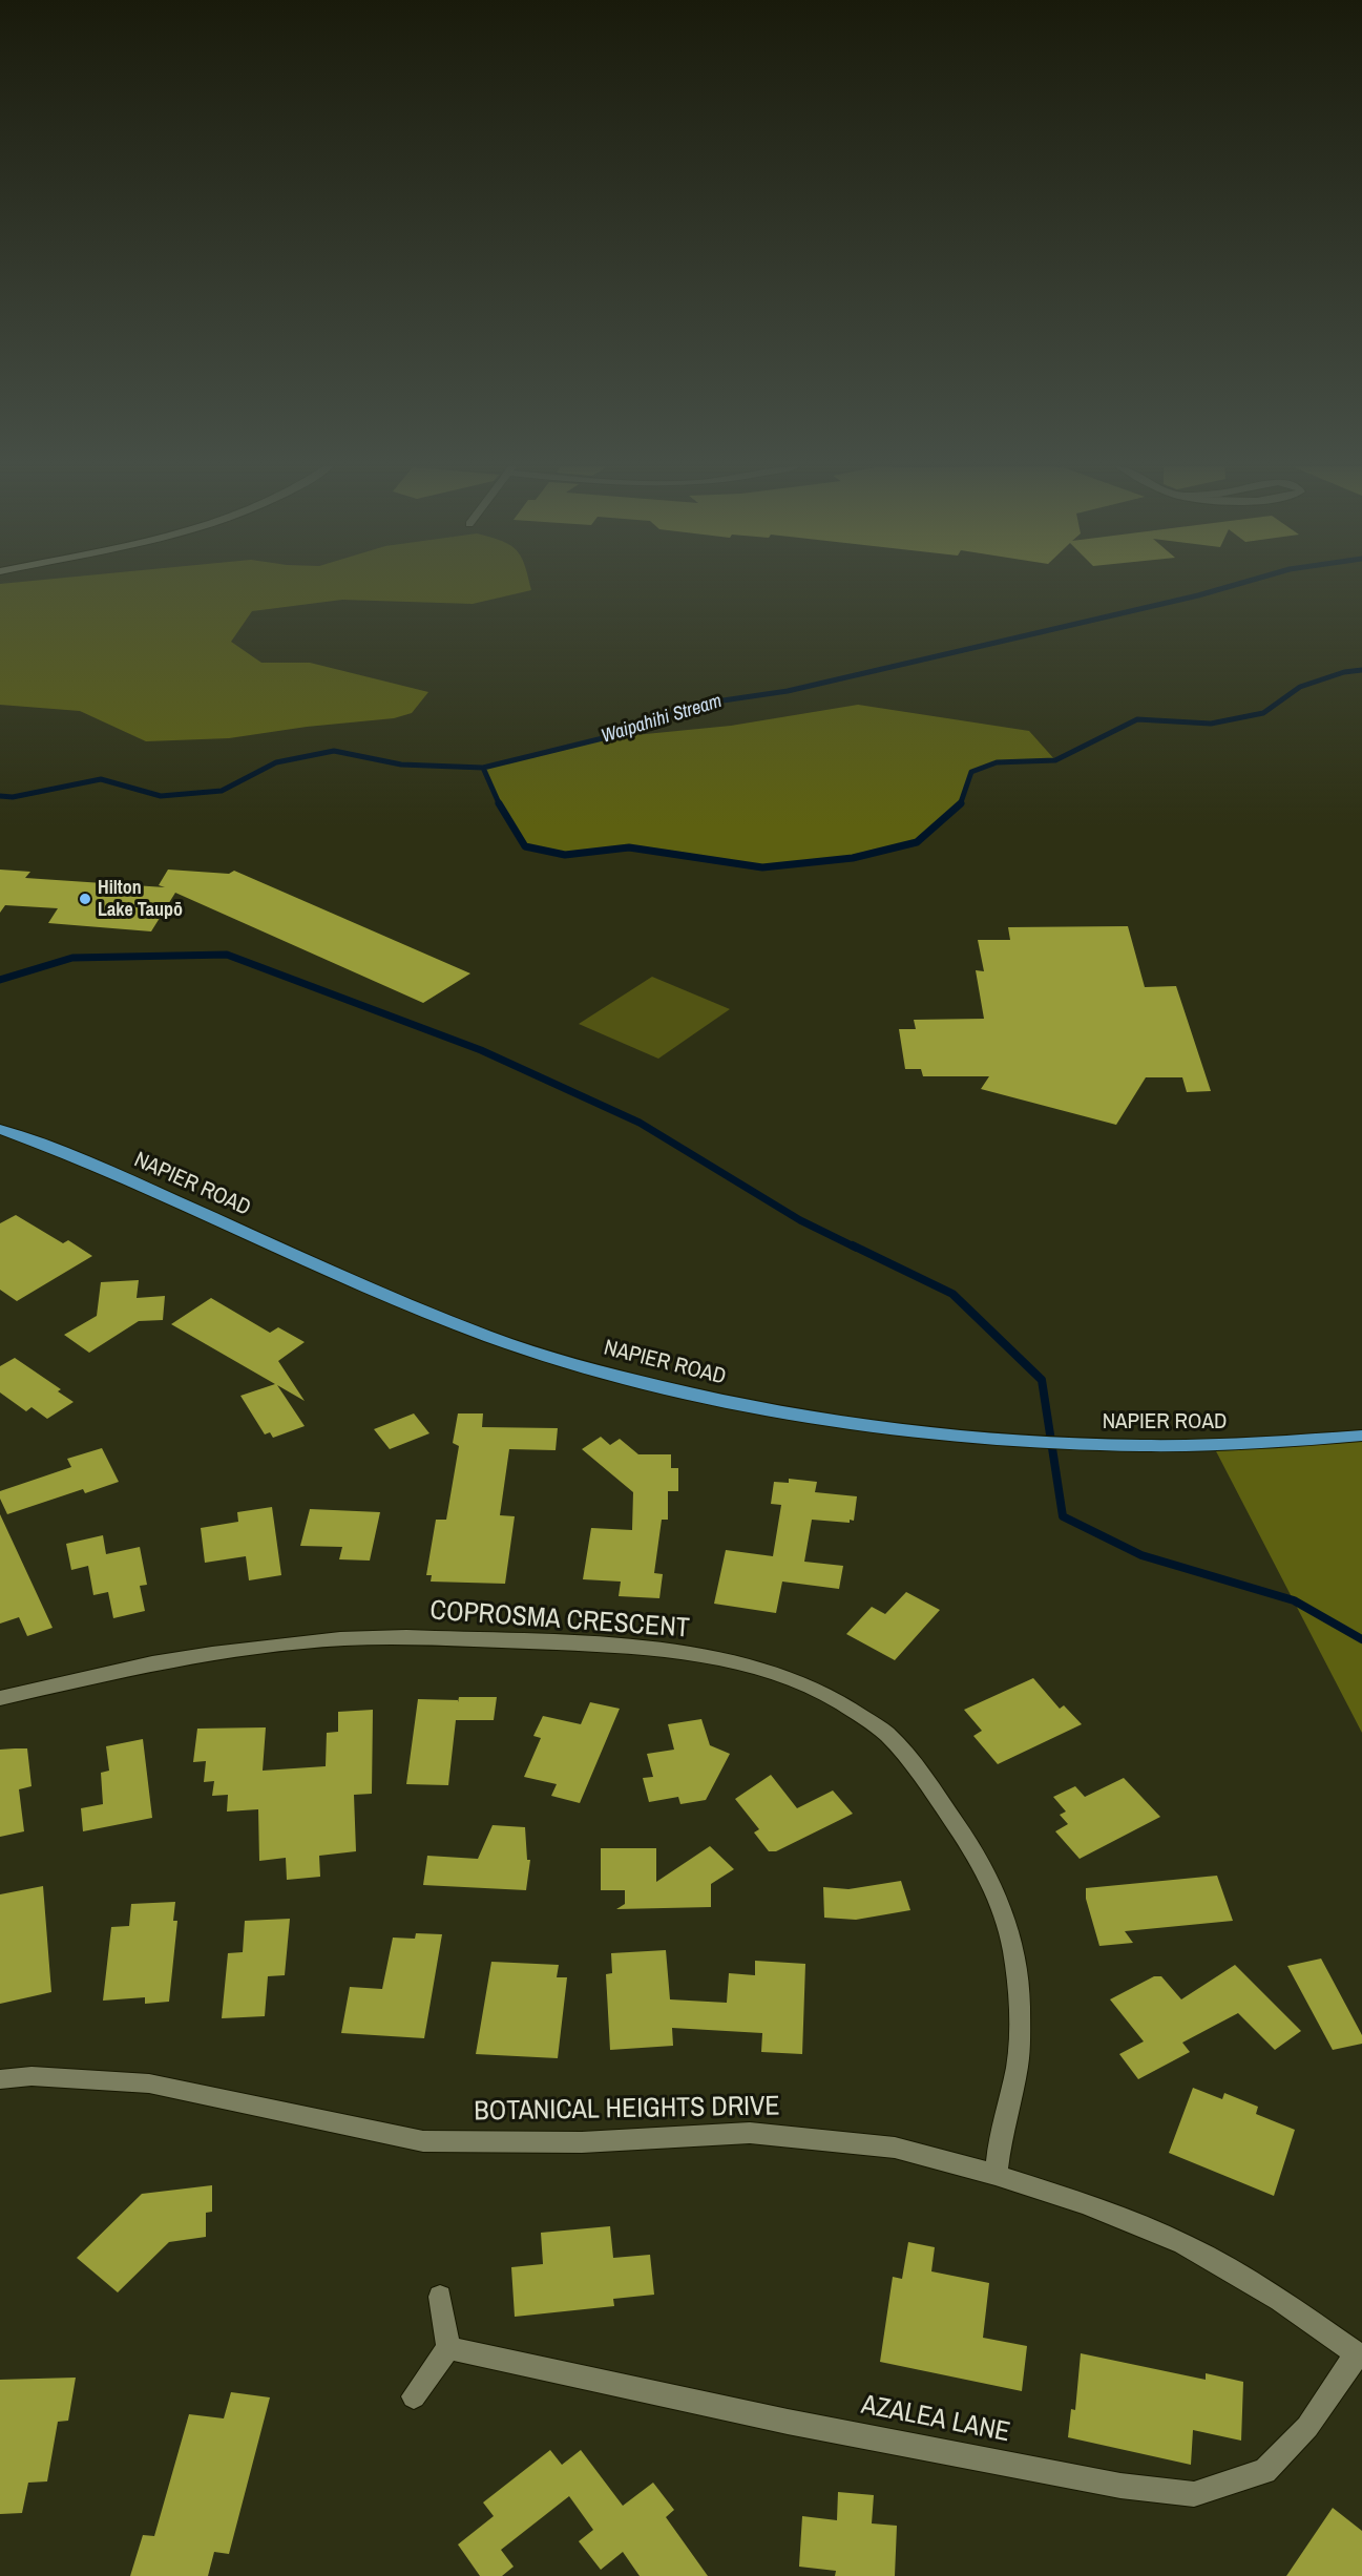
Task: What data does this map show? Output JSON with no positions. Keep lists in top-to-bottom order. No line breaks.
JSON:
{"streets":{"main road":["NAPIER ROAD"],"street":["COPROSMA CRESCENT","BOTANICAL HEIGHTS DRIVE","AZALEA LANE"]},"crossings":[["COPROSMA CRESCENT","BOTANICAL HEIGHTS DRIVE"],["BOTANICAL HEIGHTS DRIVE","AZALEA LANE"]],"water":["Waipahihi Stream"],"places":["Hilton Lake Taupō"]}
